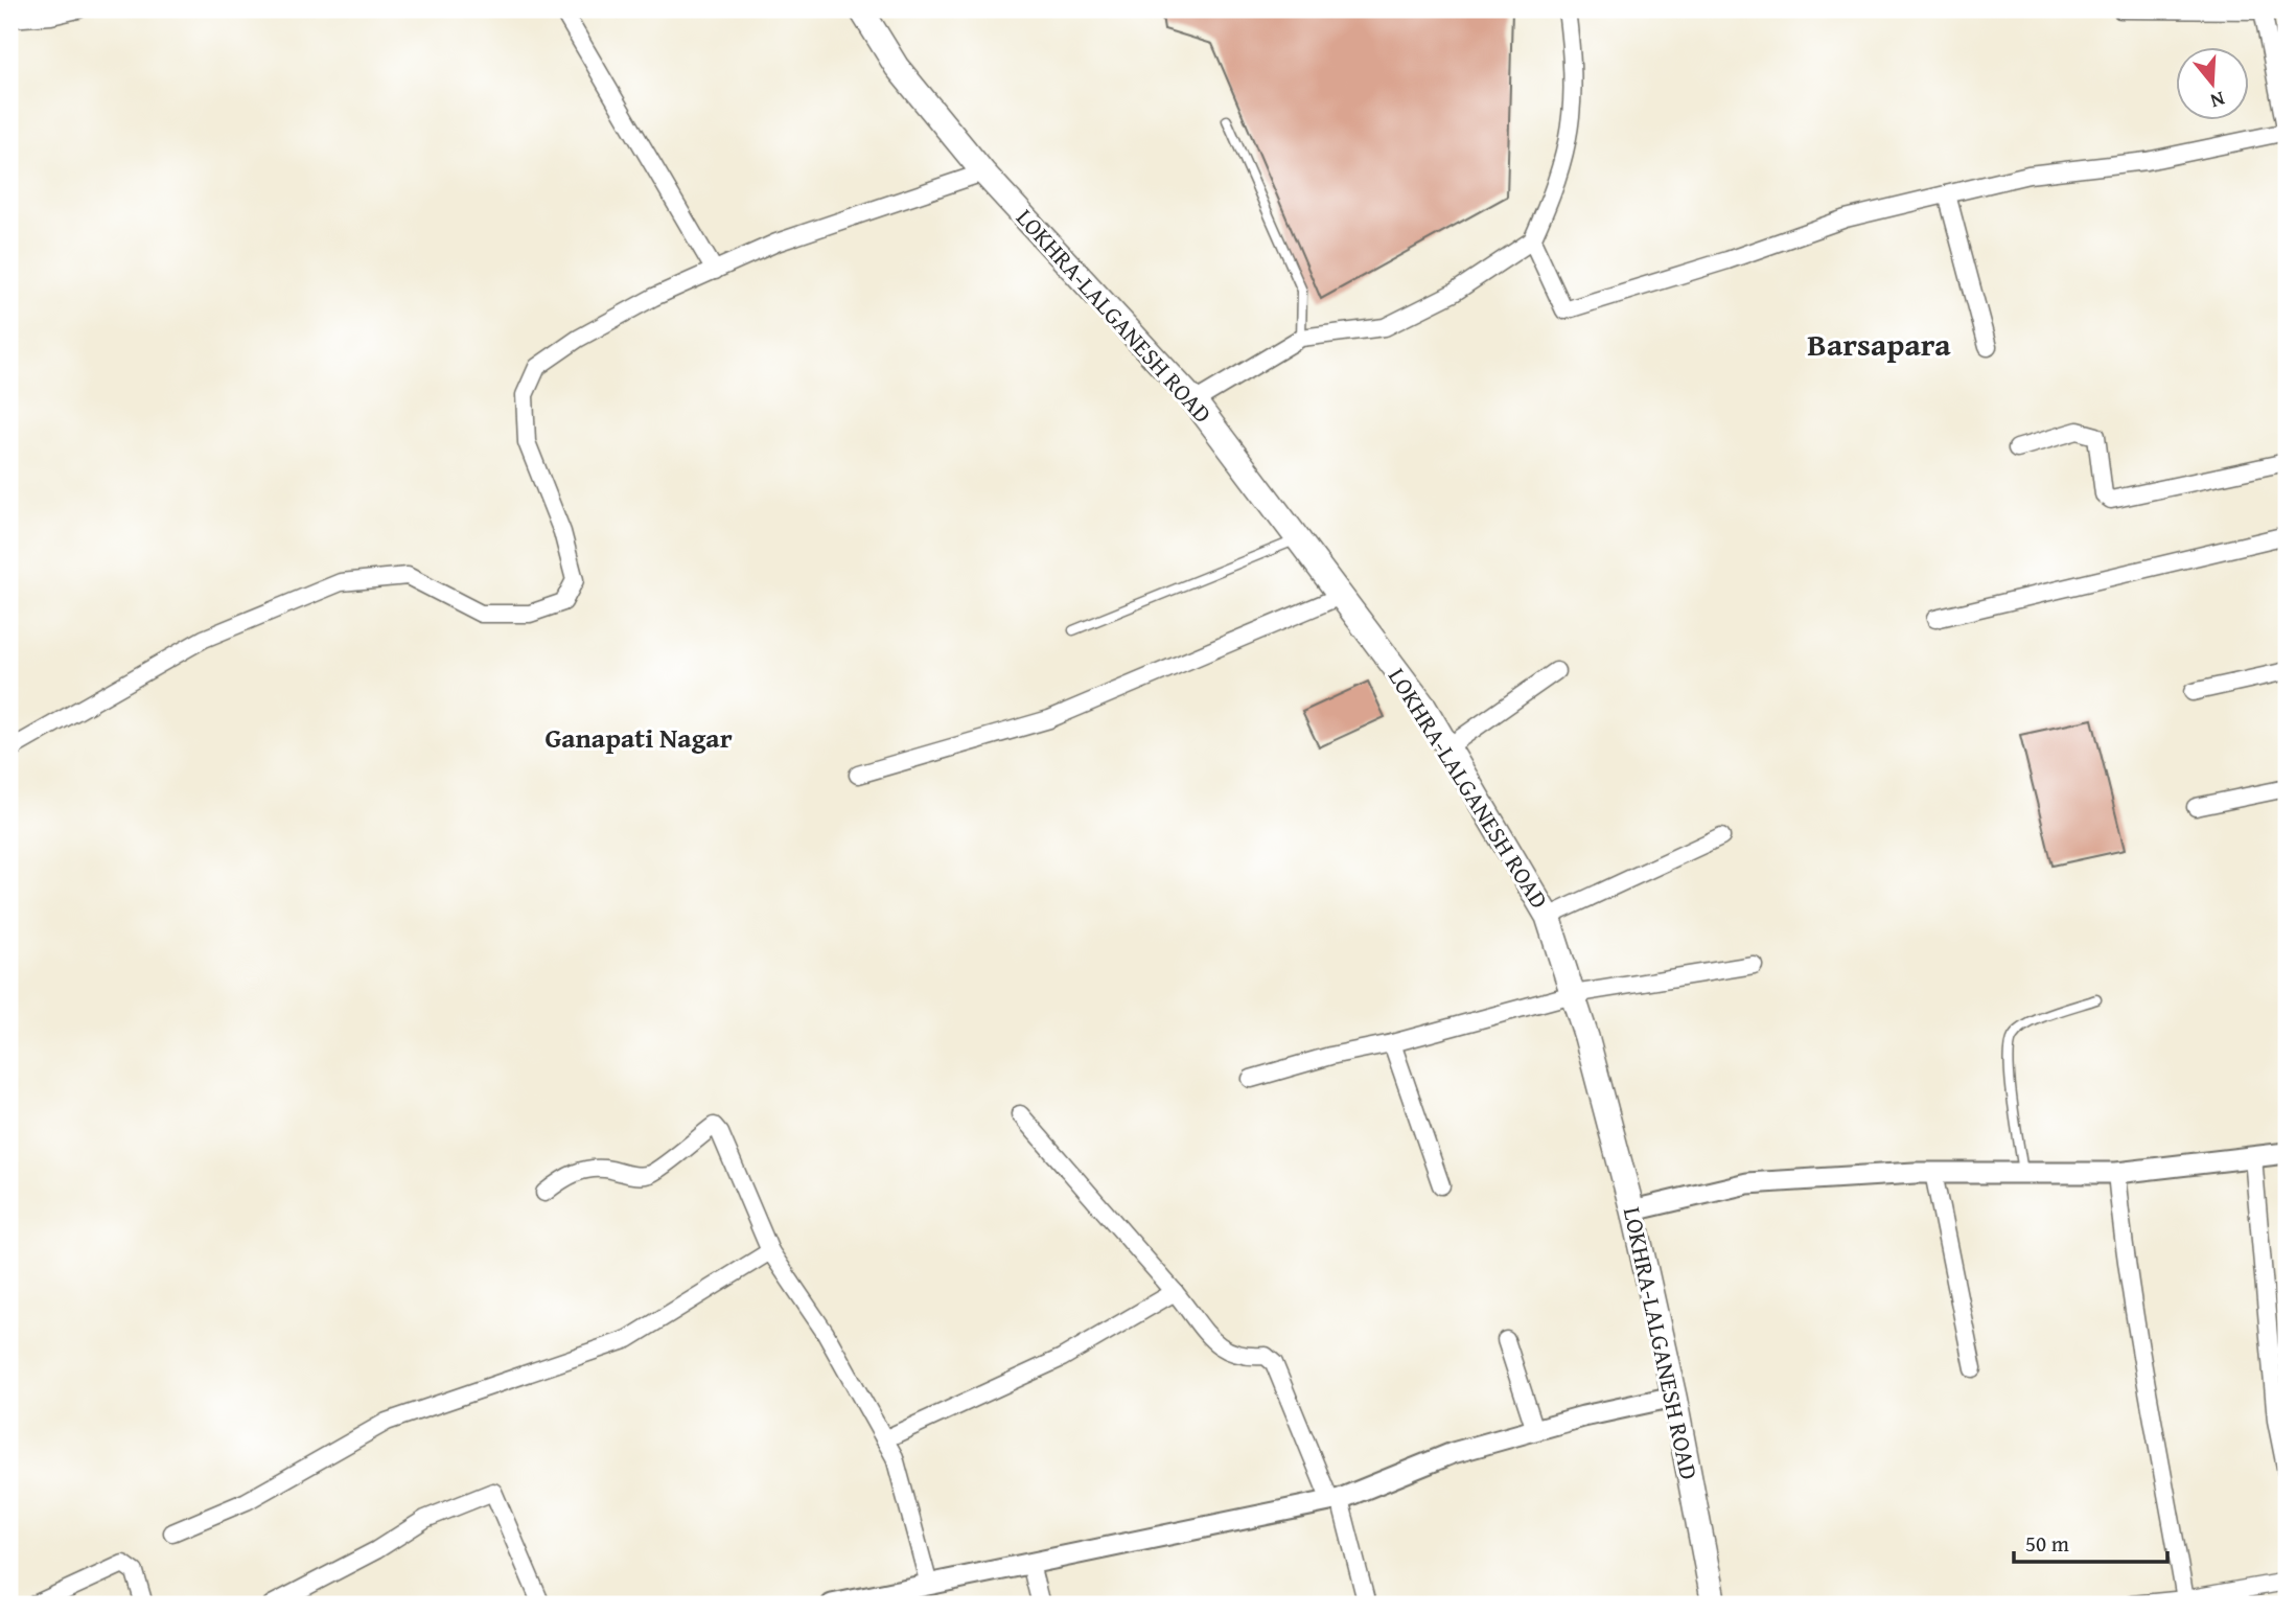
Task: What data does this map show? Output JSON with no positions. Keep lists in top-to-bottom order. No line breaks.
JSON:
{"streets":{"main road":["LOKHRA-LALGANESH ROAD"]},"districts":["Barsapara","Ganapati Nagar"],"scale_bar":"50 m","north":"bottom"}
